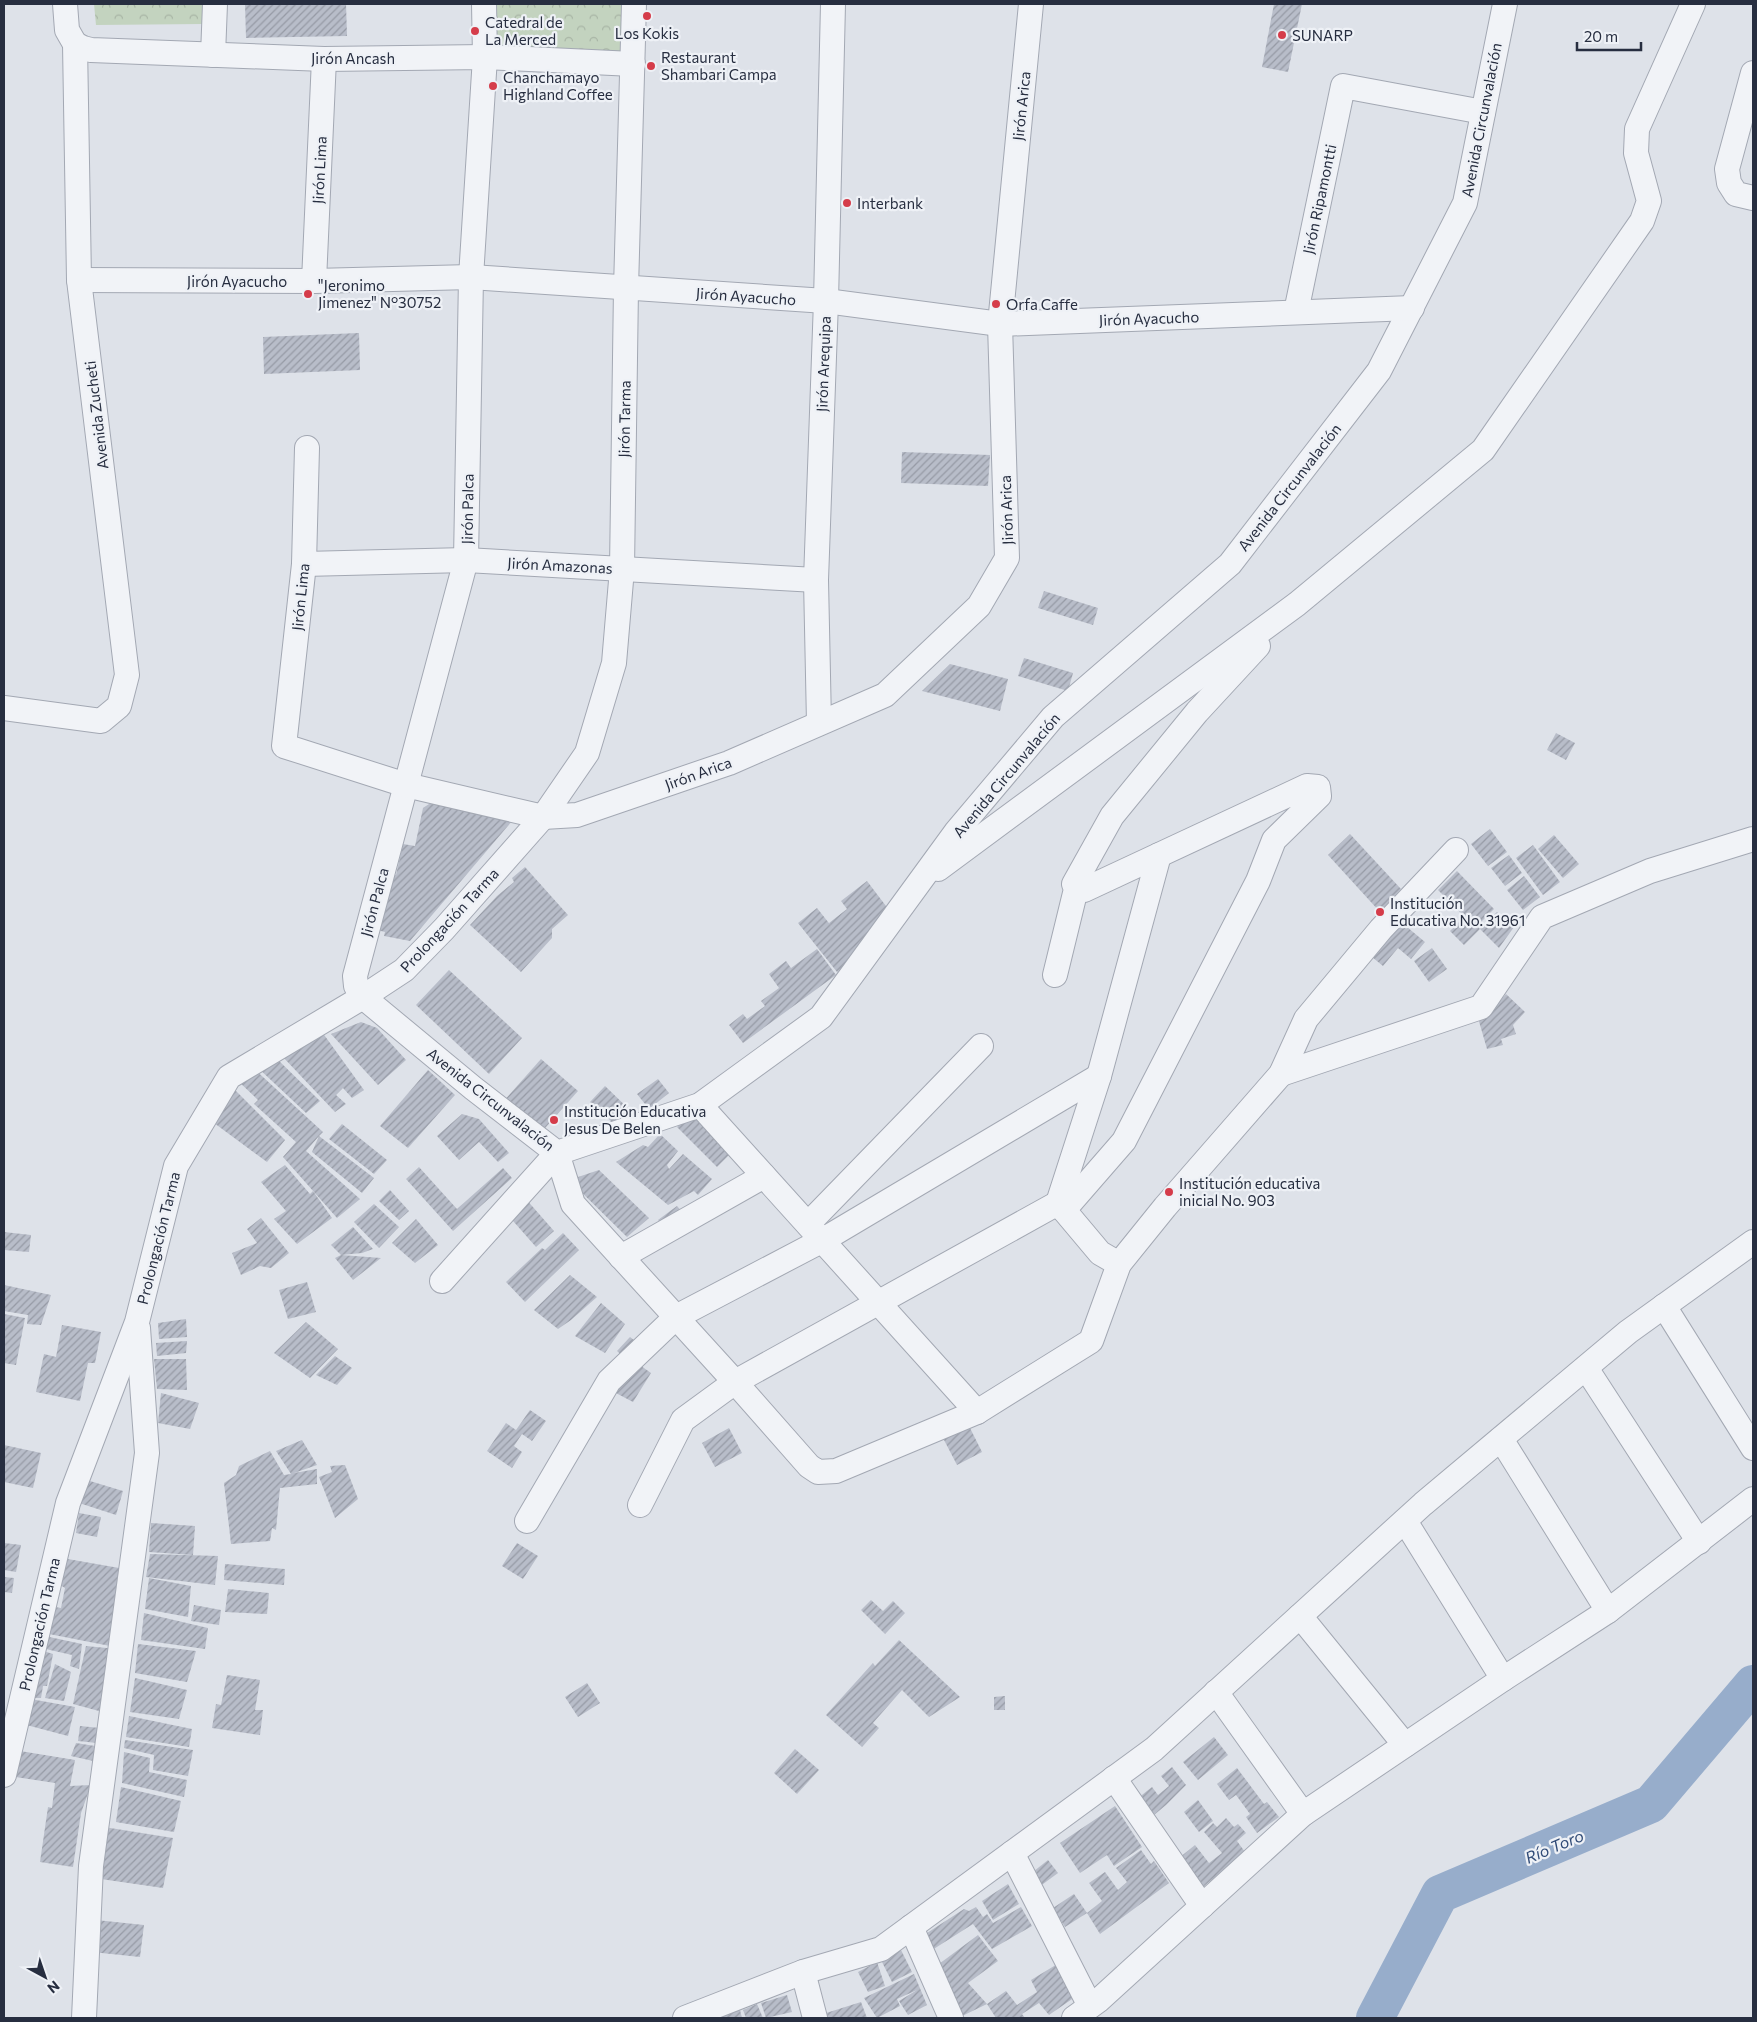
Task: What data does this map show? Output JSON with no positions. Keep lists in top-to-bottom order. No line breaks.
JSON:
{"streets":{"street":["Jirón Ancash","Jirón Arica","Avenida Circunvalación","Jirón Lima","Jirón Ripamontti","Jirón Ayacucho","Jirón Arequipa","Avenida Zucheti","Jirón Tarma","Jirón Palca","Jirón Amazonas","Prolongación Tarma"]},"crossings":[["Jirón Ancash","Jirón Lima"],["Jirón Ancash","Avenida Zucheti"],["Jirón Ancash","Jirón Tarma"],["Jirón Ancash","Jirón Palca"],["Jirón Arica","Jirón Lima"],["Jirón Arica","Jirón Ayacucho"],["Jirón Arica","Jirón Arequipa"],["Jirón Arica","Jirón Tarma"],["Jirón Arica","Jirón Palca"],["Jirón Arica","Prolongación Tarma"],["Avenida Circunvalación","Jirón Ripamontti"],["Avenida Circunvalación","Jirón Ayacucho"],["Avenida Circunvalación","Jirón Palca"],["Avenida Circunvalación","Prolongación Tarma"],["Jirón Lima","Jirón Ayacucho"],["Jirón Lima","Jirón Amazonas"],["Jirón Ripamontti","Jirón Ayacucho"],["Jirón Ayacucho","Jirón Arequipa"],["Jirón Ayacucho","Avenida Zucheti"],["Jirón Ayacucho","Jirón Tarma"],["Jirón Ayacucho","Jirón Palca"],["Jirón Arequipa","Jirón Amazonas"],["Jirón Tarma","Jirón Amazonas"],["Jirón Tarma","Prolongación Tarma"],["Jirón Palca","Jirón Amazonas"],["Jirón Palca","Prolongación Tarma"]],"water":["Río Toro"],"places":["Los Kokis","Catedral de La Merced","SUNARP","Restaurant Shambari Campa","Chanchamayo Highland Coffee","Interbank","\"Jeronimo Jimenez\" N°30752","Orfa Caffe","Institución Educativa No. 31961","Institución Educativa Jesus De Belen","Institución educativa inicial No. 903"],"scale_bar":"20 m","north":"bottom right"}
